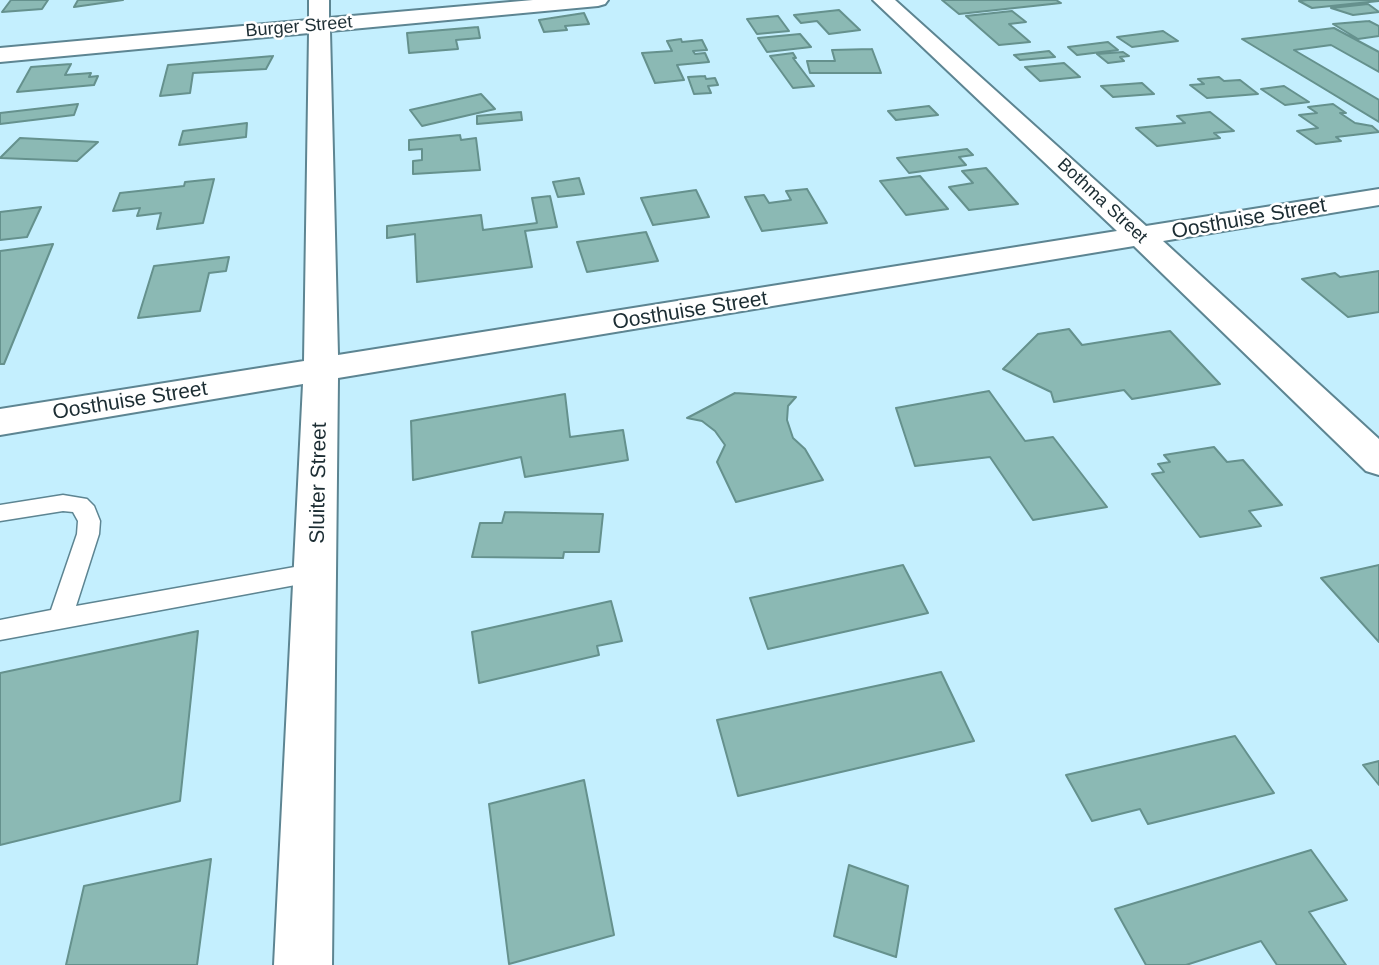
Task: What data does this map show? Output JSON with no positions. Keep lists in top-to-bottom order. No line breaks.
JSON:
{"streets":{"street":["Burger Street","Bothma Street","Oosthuise Street","Sluiter Street"]},"crossings":[["Burger Street","Sluiter Street"],["Bothma Street","Oosthuise Street"],["Oosthuise Street","Sluiter Street"]]}
